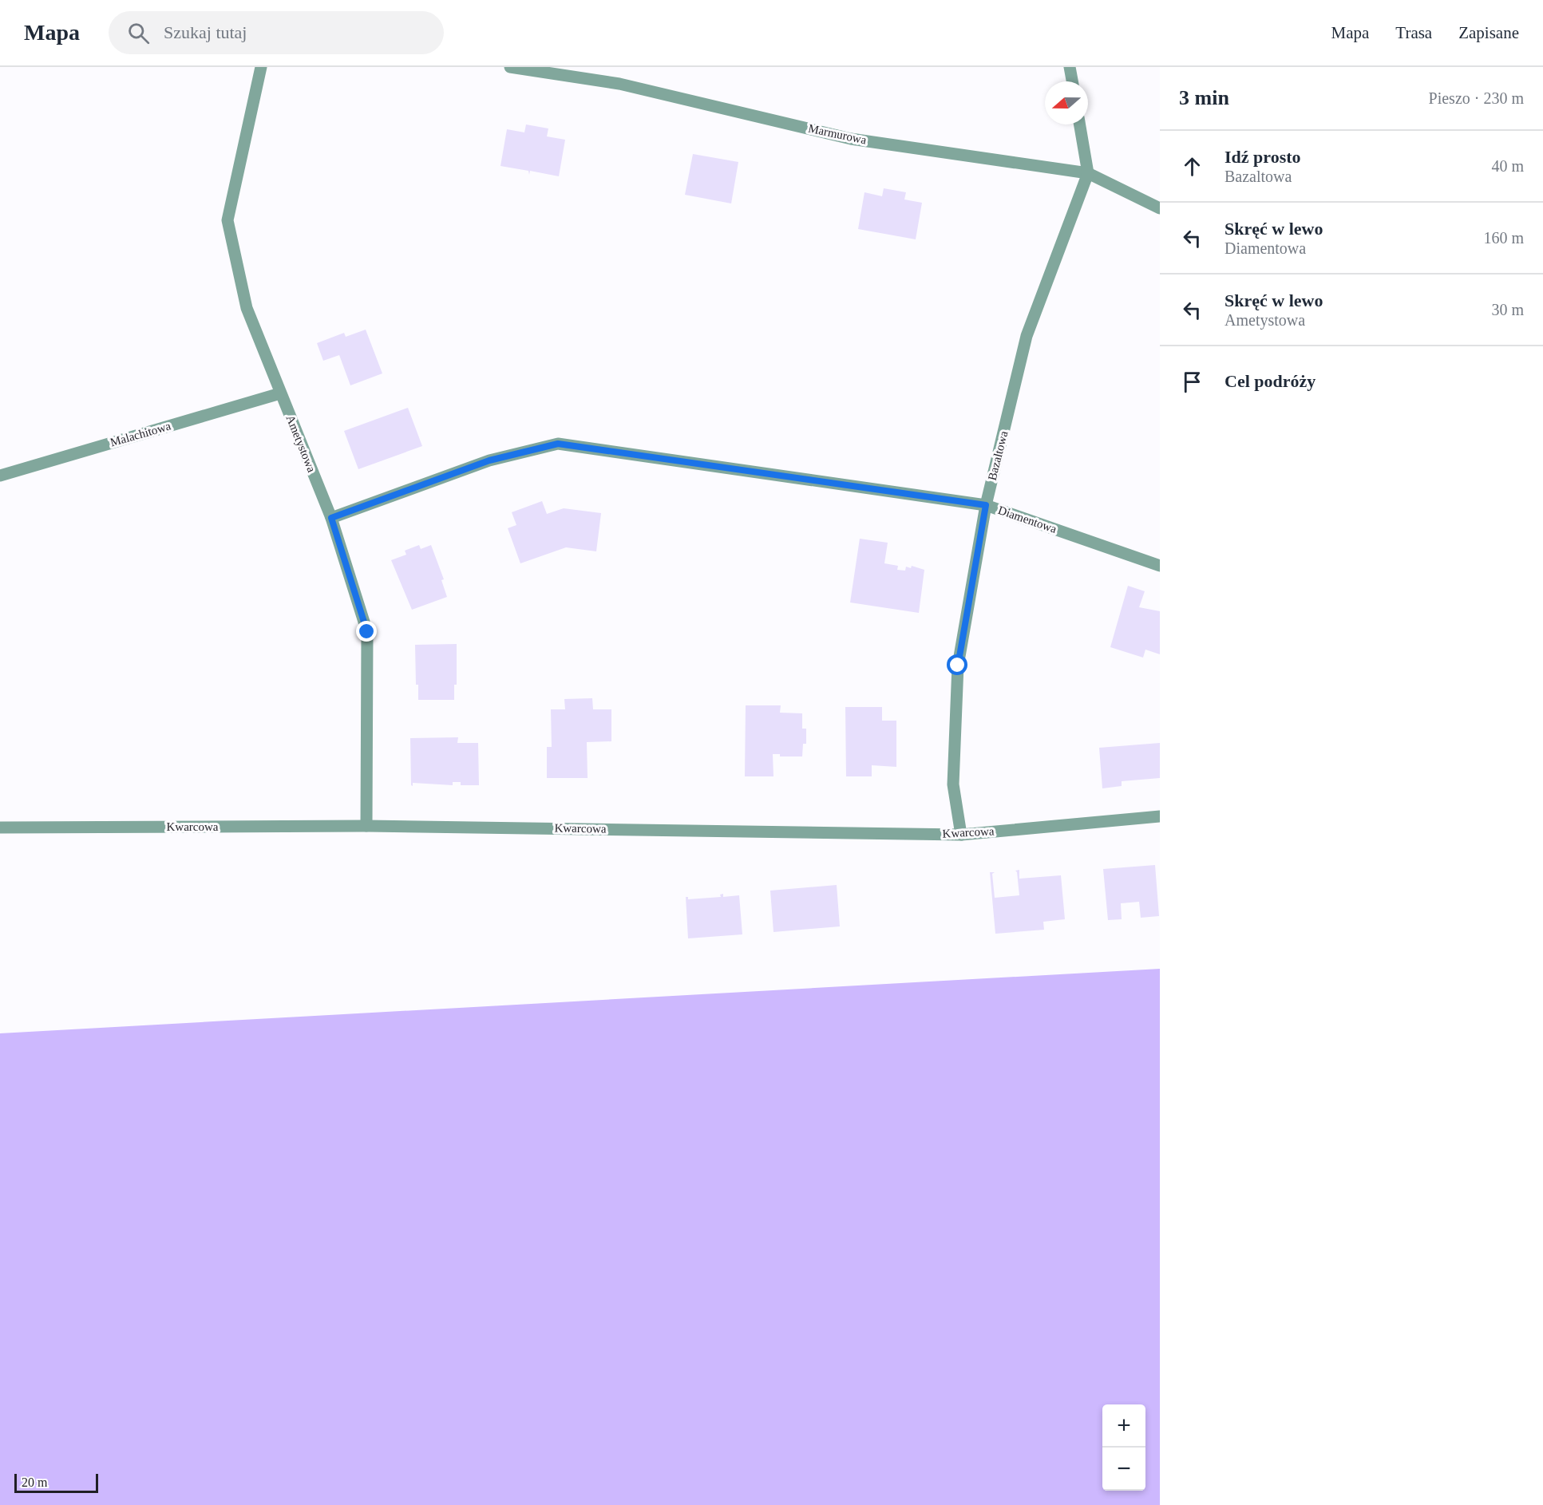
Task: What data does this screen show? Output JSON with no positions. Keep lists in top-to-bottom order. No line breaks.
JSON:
{"streets":{"street":["Marmurowa","Malachitowa","Ametystowa","Bazaltowa","Diamentowa","Kwarcowa"]},"crossings":[["Marmurowa","Bazaltowa"],["Malachitowa","Ametystowa"],["Ametystowa","Diamentowa"],["Ametystowa","Kwarcowa"],["Bazaltowa","Diamentowa"],["Bazaltowa","Kwarcowa"]],"scale_bar":"20 m","north":"left","page":{"header":"Mapa","search":"Szukaj tutaj","nav":["Mapa","Trasa","Zapisane"],"heading":["3 min","Pieszo · 230 m"],"list":[["Idź prosto","Bazaltowa","40 m"],["Skręć w lewo","Diamentowa","160 m"],["Skręć w lewo","Ametystowa","30 m"],"Cel podróży"],"map_buttons":["+","−"],"scale":"20 m"}}
